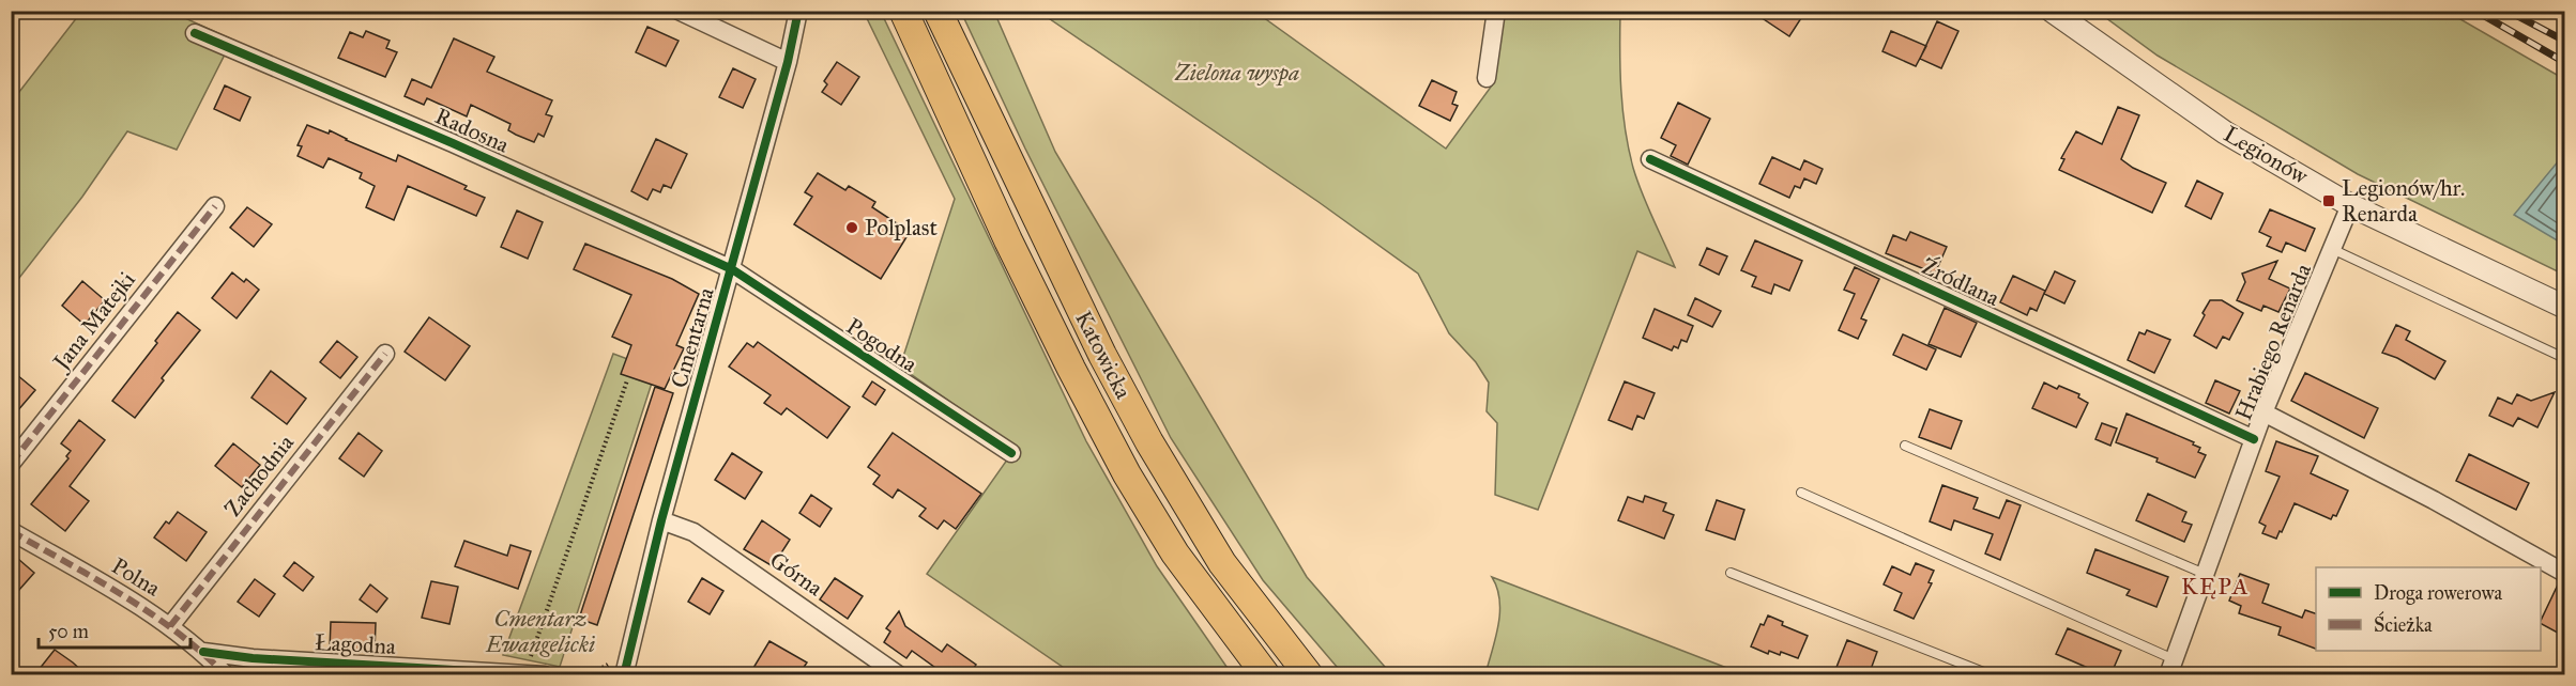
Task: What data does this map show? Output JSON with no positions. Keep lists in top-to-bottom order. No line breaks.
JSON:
{"streets":{"main road":["Katowicka"],"street":["Radosna","Legionów","Źródlana","Jana Matejki","Cmentarna","Hrabiego Renarda","Pogodna","Zachodnia","Górna","Polna","Łagodna"]},"crossings":[["Radosna","Cmentarna"],["Radosna","Pogodna"],["Legionów","Hrabiego Renarda"],["Źródlana","Hrabiego Renarda"],["Cmentarna","Pogodna"],["Cmentarna","Górna"],["Zachodnia","Polna"],["Polna","Łagodna"]],"districts":["KĘPA"],"parks":["Zielona wyspa","Cmentarz Ewangelicki"],"places":{"transit":["Legionów/hr. Renarda"],"other":["Polplast"]},"legend":["Droga rowerowa","Ścieżka"],"scale_bar":"50 m"}
